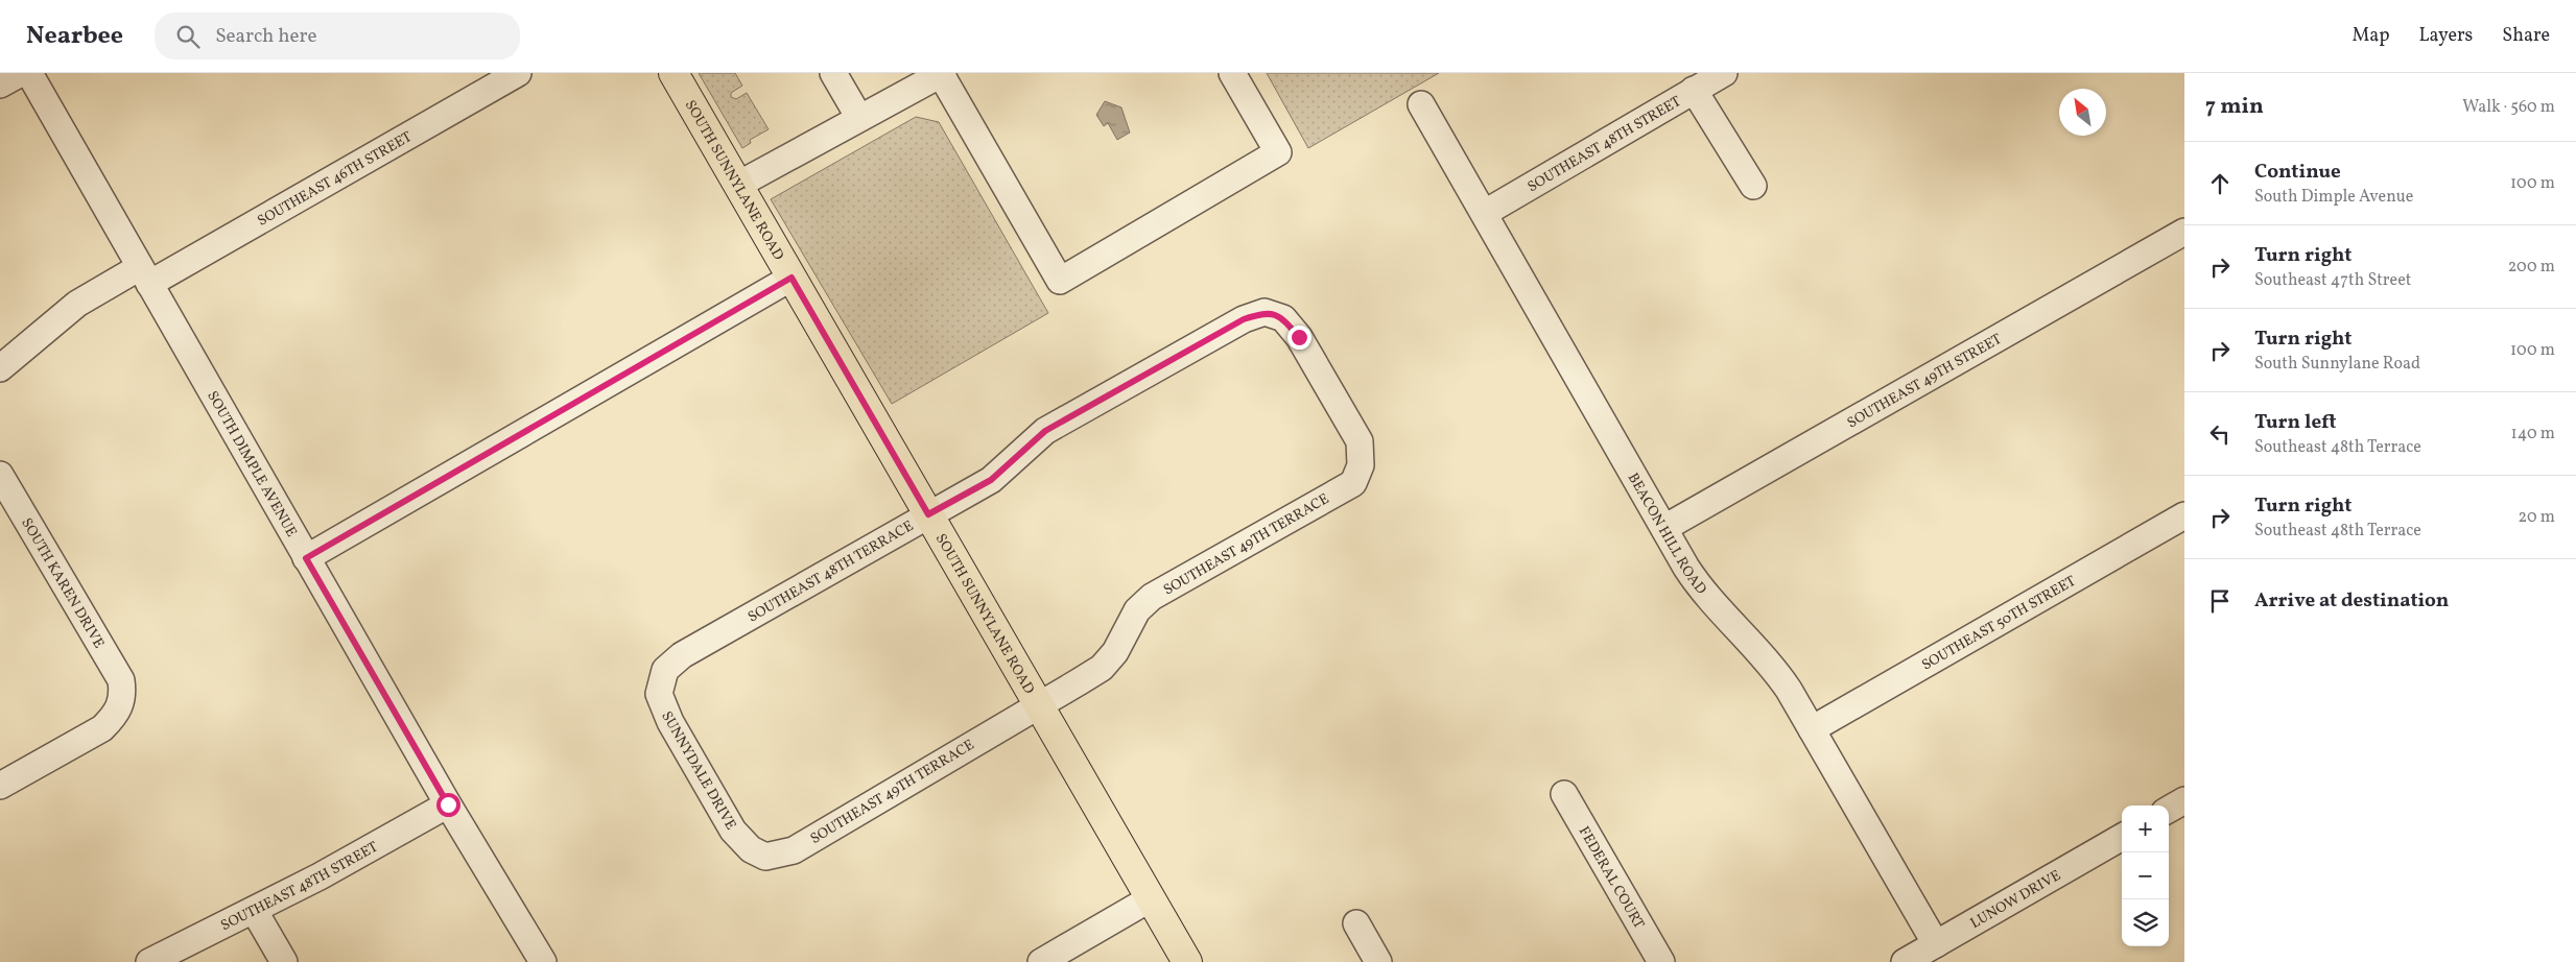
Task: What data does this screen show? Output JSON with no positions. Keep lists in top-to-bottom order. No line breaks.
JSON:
{"streets":{"main road":["SOUTH SUNNYLANE ROAD"],"street":["SOUTHEAST 48TH STREET","SOUTHEAST 46TH STREET","SOUTHEAST 49TH STREET","SOUTH DIMPLE AVENUE","BEACON HILL ROAD","SOUTHEAST 49TH TERRACE","SOUTHEAST 48TH TERRACE","SOUTH KAREN DRIVE","SOUTHEAST 50TH STREET","SUNNYDALE DRIVE","FEDERAL COURT","LUNOW DRIVE"]},"crossings":[["SOUTHEAST 48TH STREET","SOUTH DIMPLE AVENUE"],["SOUTHEAST 48TH STREET","BEACON HILL ROAD"],["SOUTHEAST 46TH STREET","SOUTH DIMPLE AVENUE"],["SOUTH SUNNYLANE ROAD","SOUTHEAST 49TH TERRACE"],["SOUTH SUNNYLANE ROAD","SOUTHEAST 48TH TERRACE"],["SOUTHEAST 49TH STREET","BEACON HILL ROAD"],["BEACON HILL ROAD","SOUTHEAST 50TH STREET"],["BEACON HILL ROAD","LUNOW DRIVE"],["SOUTHEAST 49TH TERRACE","SOUTHEAST 48TH TERRACE"],["SOUTHEAST 49TH TERRACE","SUNNYDALE DRIVE"],["SOUTHEAST 48TH TERRACE","SUNNYDALE DRIVE"]],"north":"top left","page":{"header":"Nearbee","search":"Search here","nav":["Map","Layers","Share"],"heading":["7 min","Walk · 560 m"],"list":[["Continue","South Dimple Avenue","100 m"],["Turn right","Southeast 47th Street","200 m"],["Turn right","South Sunnylane Road","100 m"],["Turn left","Southeast 48th Terrace","140 m"],["Turn right","Southeast 48th Terrace","20 m"],"Arrive at destination"],"map_buttons":["+","−"]}}
